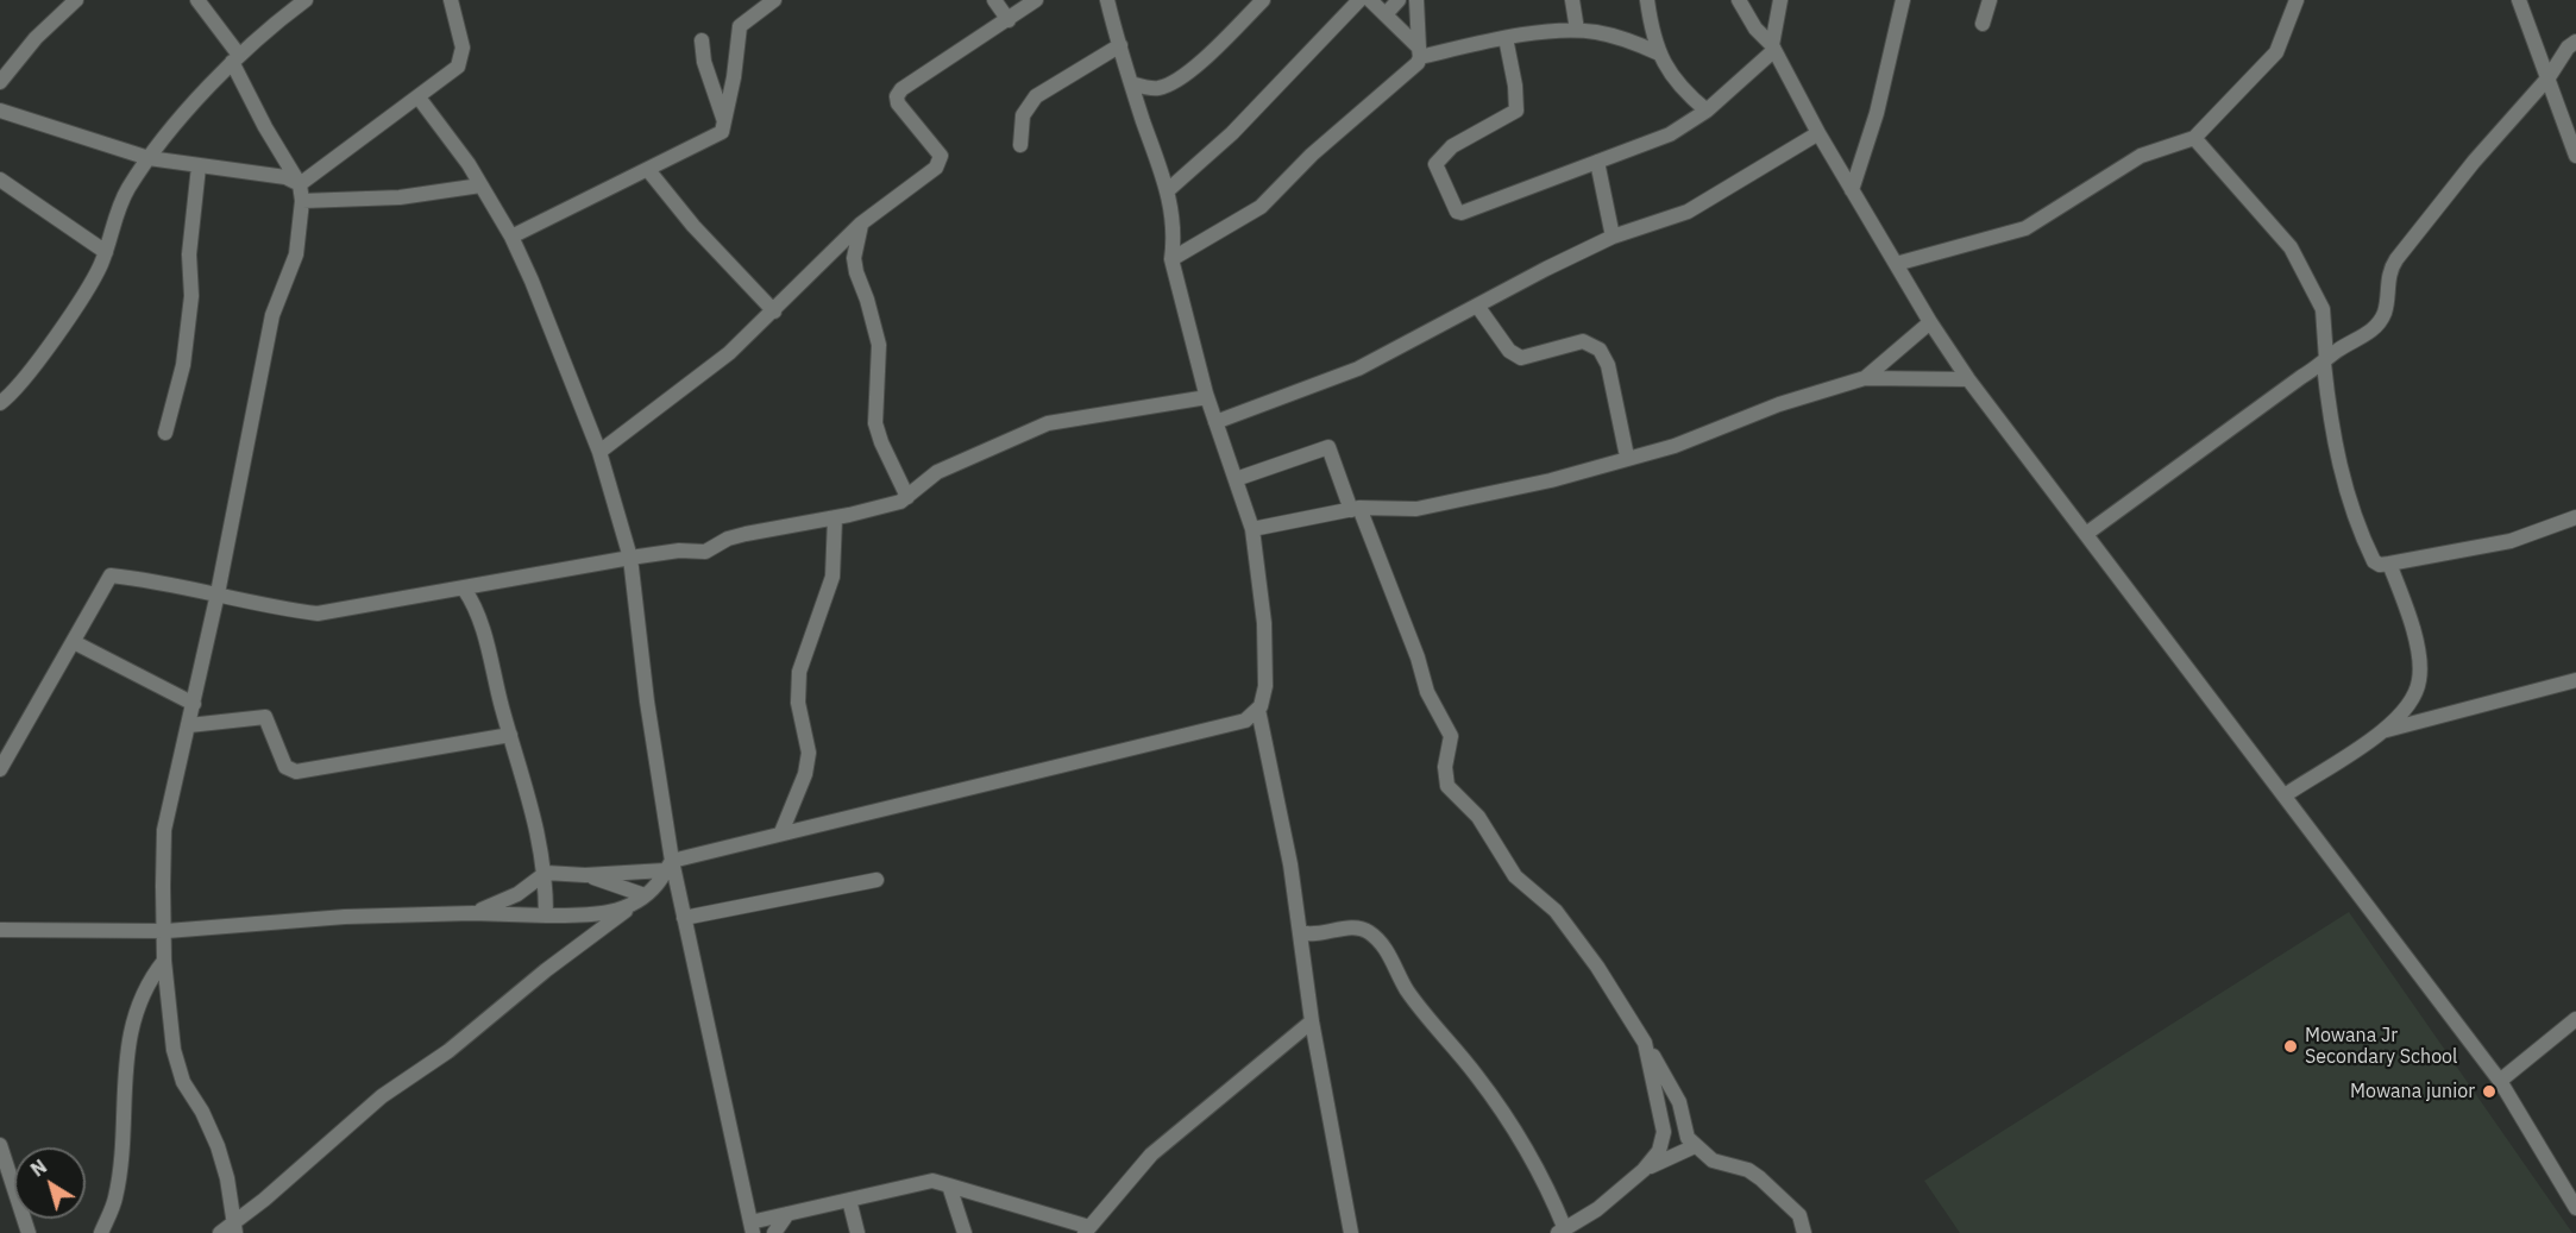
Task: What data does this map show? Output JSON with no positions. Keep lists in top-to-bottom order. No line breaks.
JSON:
{"places":["Mowana Jr Secondary School","Mowana junior"],"north":"top left"}
